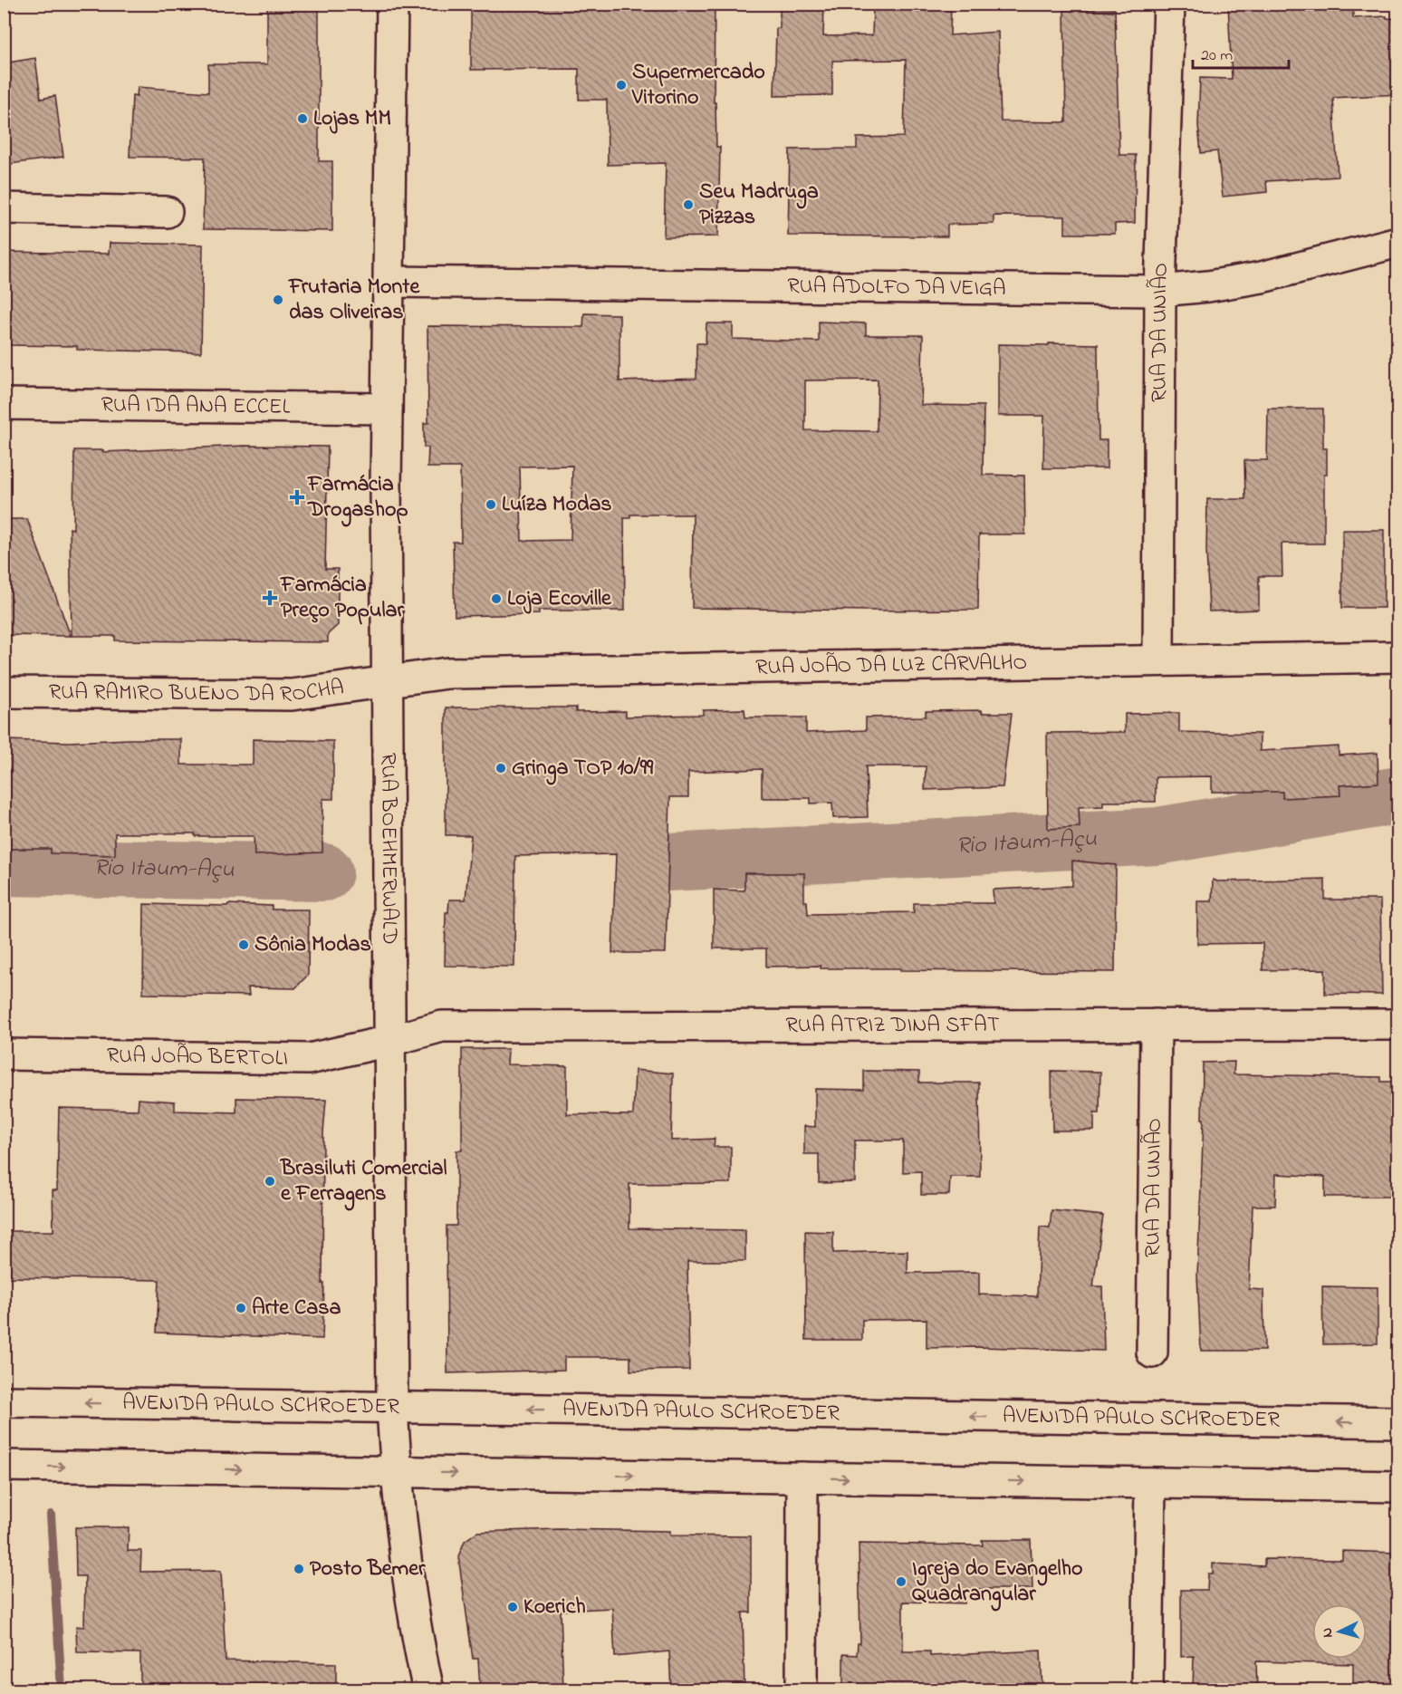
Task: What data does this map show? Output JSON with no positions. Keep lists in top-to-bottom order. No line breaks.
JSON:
{"streets":{"street":["RUA ADOLFO DA VEIGA","RUA DA UNIÃO","RUA IDA ANA ECCEL","RUA JOÃO DA LUZ CARVALHO","RUA RAMIRO BUENO DA ROCHA","RUA BOEHMERWALD","RUA ATRIZ DINA SFAT","RUA JOÃO BERTOLI","AVENIDA PAULO SCHROEDER"]},"crossings":[["RUA ADOLFO DA VEIGA","RUA DA UNIÃO"],["RUA ADOLFO DA VEIGA","RUA BOEHMERWALD"],["RUA DA UNIÃO","RUA JOÃO DA LUZ CARVALHO"],["RUA DA UNIÃO","RUA ATRIZ DINA SFAT"],["RUA IDA ANA ECCEL","RUA BOEHMERWALD"],["RUA JOÃO DA LUZ CARVALHO","RUA RAMIRO BUENO DA ROCHA"],["RUA JOÃO DA LUZ CARVALHO","RUA BOEHMERWALD"],["RUA RAMIRO BUENO DA ROCHA","RUA BOEHMERWALD"],["RUA BOEHMERWALD","RUA ATRIZ DINA SFAT"],["RUA BOEHMERWALD","RUA JOÃO BERTOLI"],["RUA BOEHMERWALD","AVENIDA PAULO SCHROEDER"],["RUA ATRIZ DINA SFAT","RUA JOÃO BERTOLI"]],"water":["Rio Itaum-Açu"],"places":{"other":["Supermercado Vitorino","Lojas MM","Seu Madruga Pizzas","Frutaria Monte das Oliveiras","Luíza Modas","Loja Ecoville","Gringa TOP 10/99","Sônia Modas","Brasiluti Comercial e Ferragens","Arte Casa","Posto Bemer","Igreja do Evangelho Quadrangular","Koerich"],"health":["Farmácia Drogashop","Farmácia Preço Popular"]},"scale_bar":"20 m","north":"left"}
